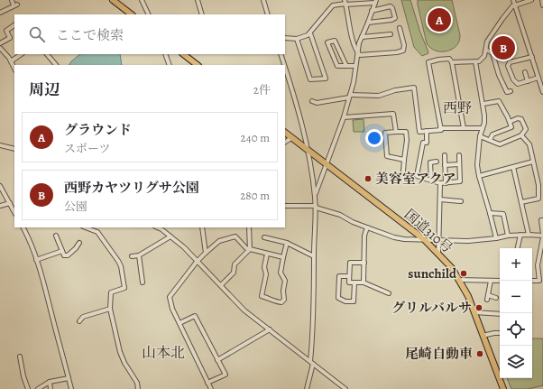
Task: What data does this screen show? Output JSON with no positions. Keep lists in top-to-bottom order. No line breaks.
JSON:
{"streets":{"highway":["国道310号"]},"districts":["西野","山本北"],"places":["美容室アクア","sunchild","グリルバルサ","尾崎自動車"],"page":{"pins":["A","B"],"search":"ここで検索","heading":["周辺","2件"],"list":[{"mark":"A","name":"グラウンド","note":"スポーツ","value":"240 m"},{"mark":"B","name":"西野カヤツリグサ公園","note":"公園","value":"280 m"}],"map_buttons":["+","−"]}}
